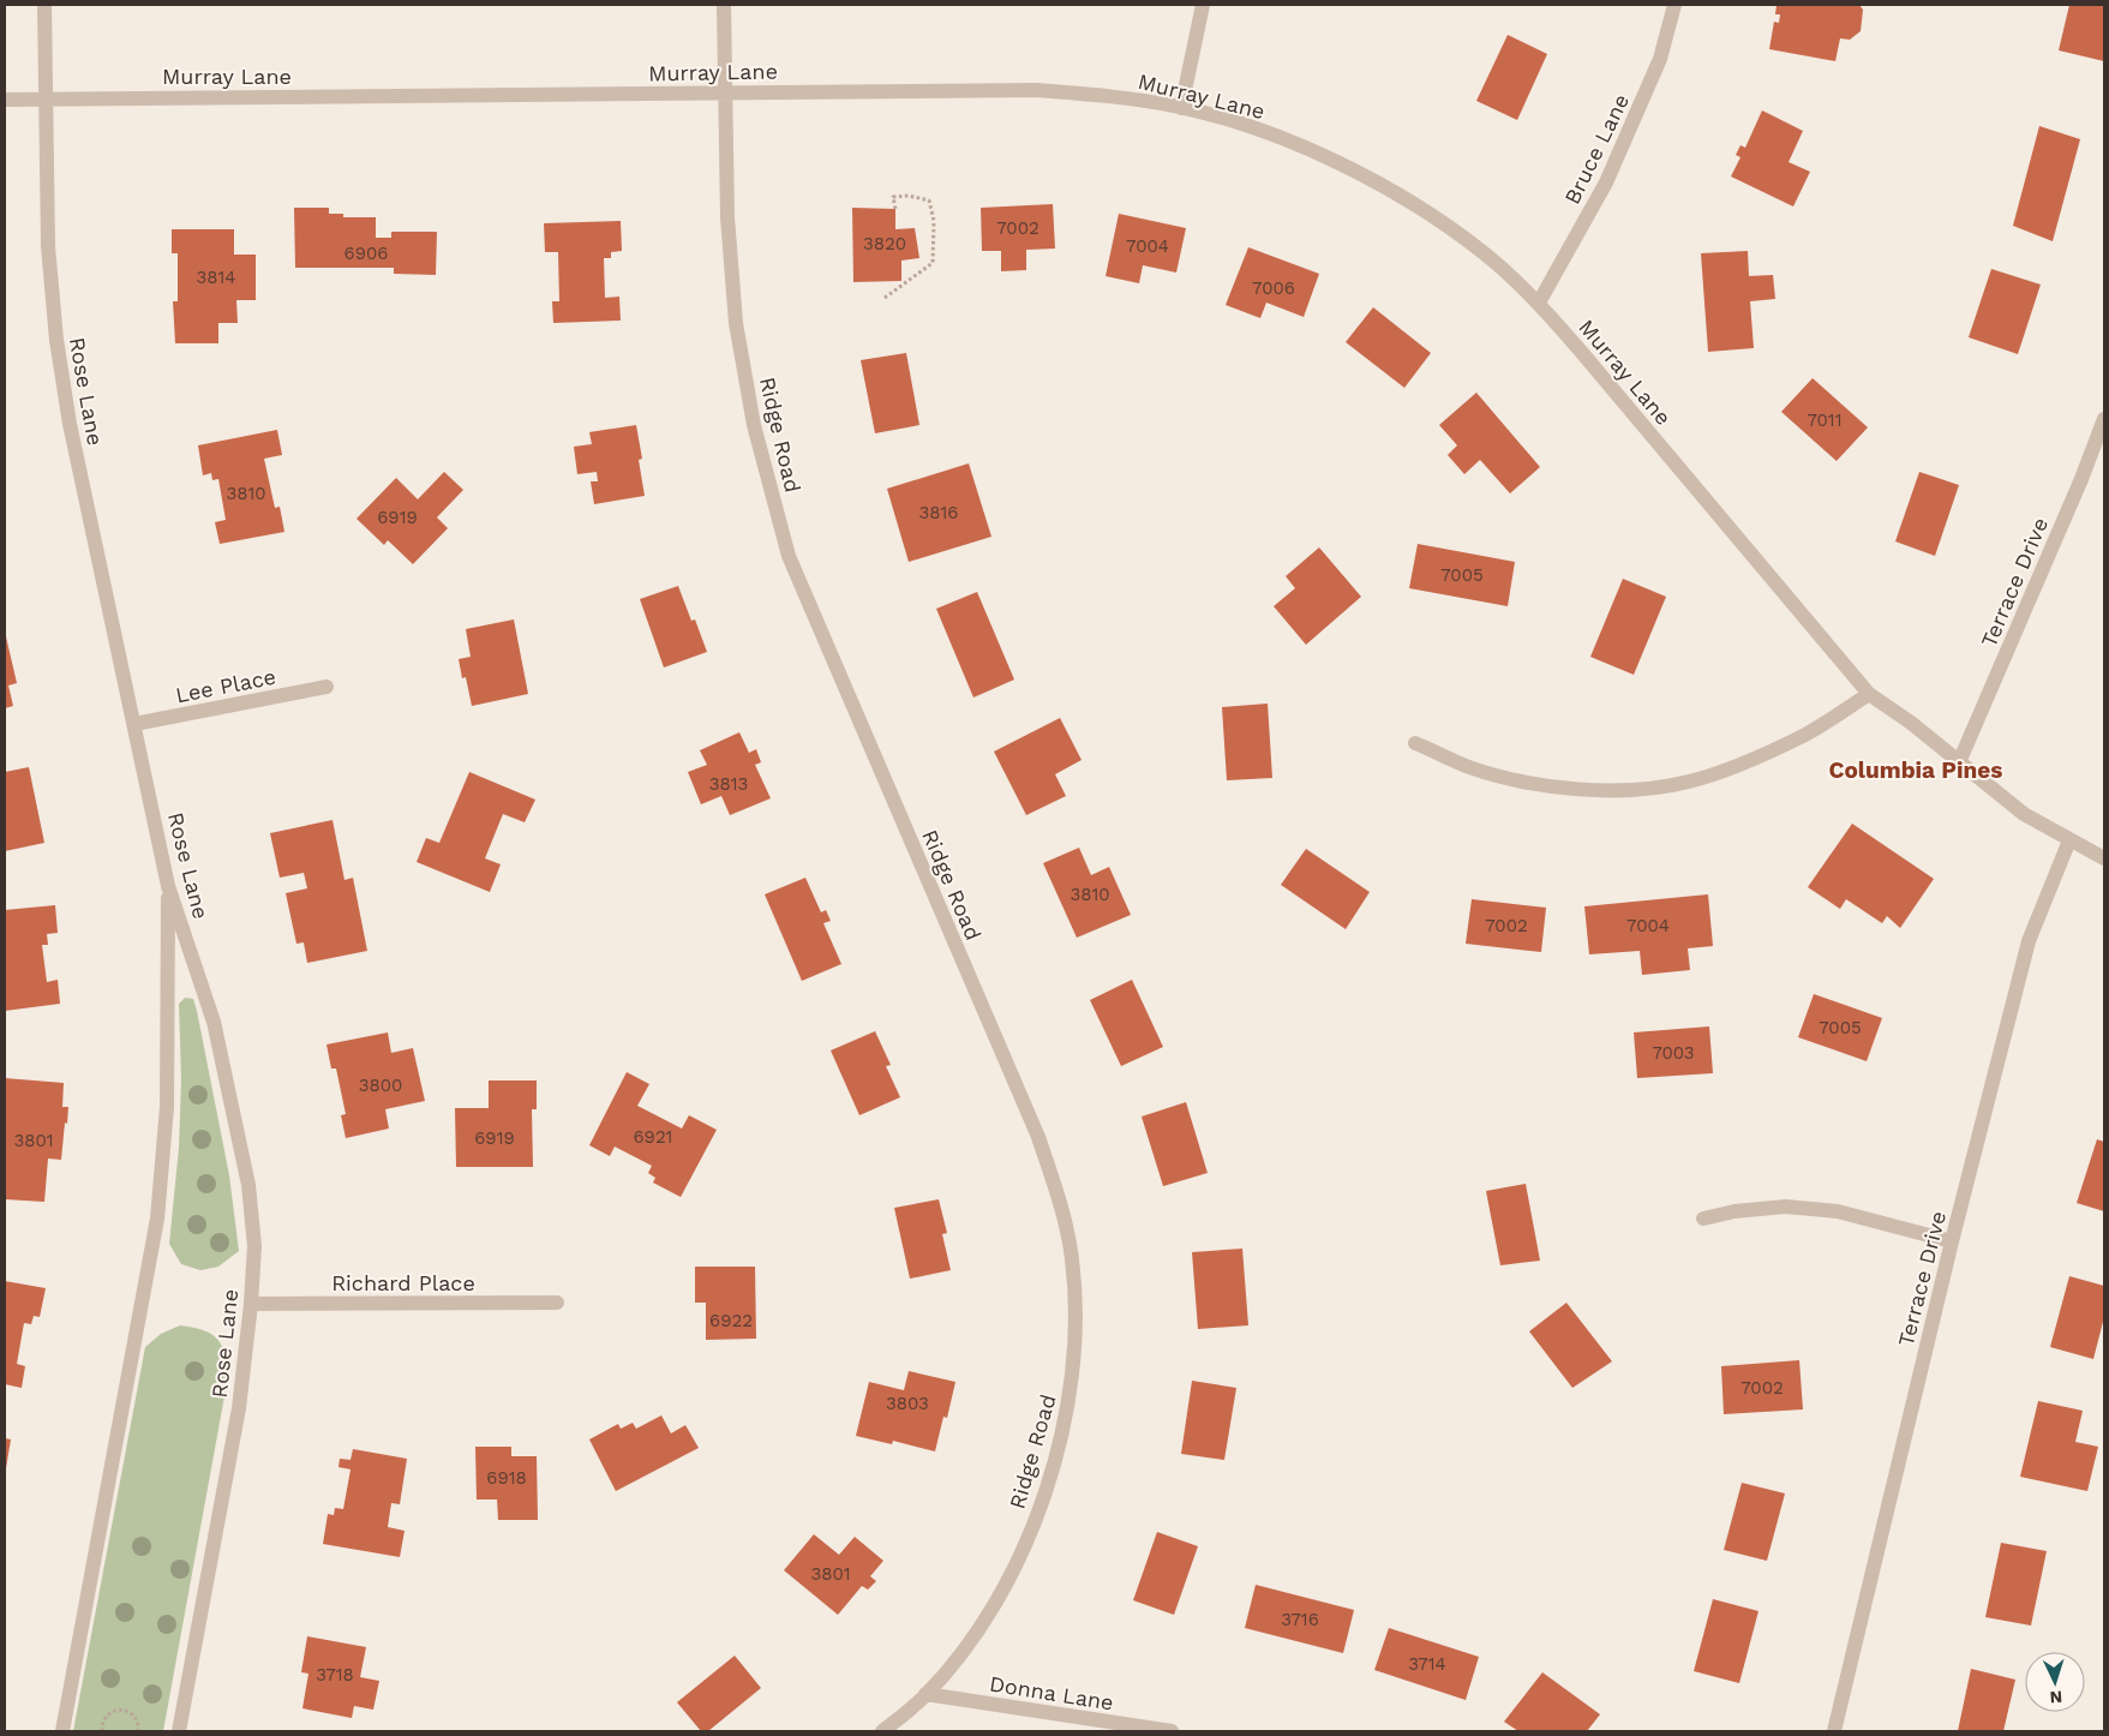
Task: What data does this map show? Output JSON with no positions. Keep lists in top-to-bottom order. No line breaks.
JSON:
{"streets":{"street":["Murray Lane","Bruce Lane","Rose Lane","Ridge Road","Terrace Drive","Lee Place","Richard Place","Donna Lane"]},"crossings":[["Murray Lane","Bruce Lane"],["Murray Lane","Rose Lane"],["Murray Lane","Ridge Road"],["Murray Lane","Terrace Drive"],["Rose Lane","Lee Place"],["Rose Lane","Richard Place"],["Ridge Road","Donna Lane"]],"districts":["Columbia Pines"],"house_numbers":["7002","3820","7004","6906","3814","7006","7011","3810","3816","6919","7005","3813","3810","7002","7004","7005","7003","3800","6921","6919","3801","6922","7002","3803","6918","3801","3716","3714","3718"],"north":"bottom"}
